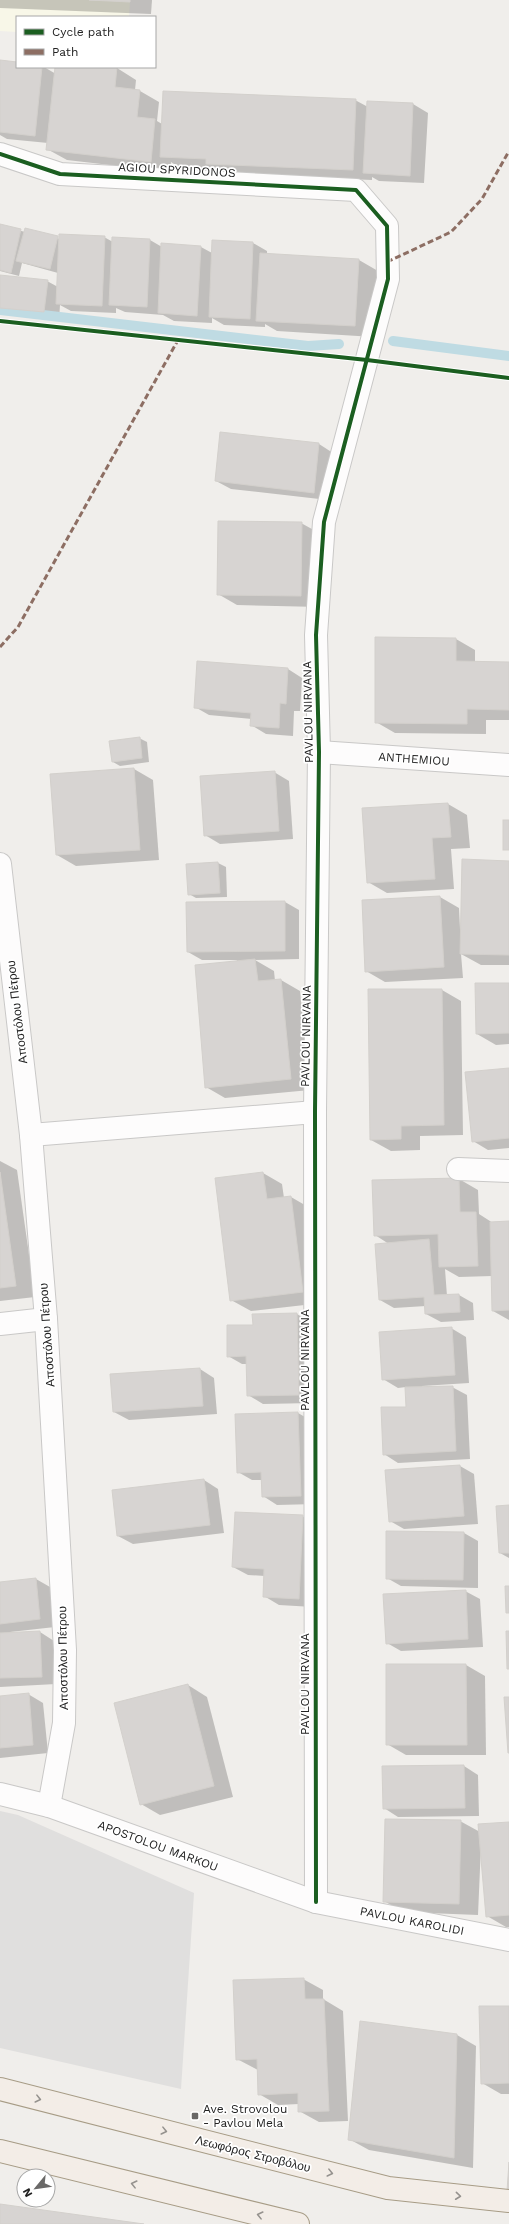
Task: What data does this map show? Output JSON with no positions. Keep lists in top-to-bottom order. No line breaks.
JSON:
{"streets":{"main road":["Λεωφόρος Στροβόλου"],"street":["AGIOU SPYRIDONOS","PAVLOU NIRVANA","ANTHEMIOU","Αποστόλου Πέτρου","APOSTOLOU MARKOU","PAVLOU KAROLIDI"]},"crossings":[["AGIOU SPYRIDONOS","PAVLOU NIRVANA"],["PAVLOU NIRVANA","ANTHEMIOU"],["PAVLOU NIRVANA","APOSTOLOU MARKOU"],["PAVLOU NIRVANA","PAVLOU KAROLIDI"],["Αποστόλου Πέτρου","APOSTOLOU MARKOU"],["APOSTOLOU MARKOU","PAVLOU KAROLIDI"]],"places":{"transit":["Ave. Strovolou - Pavlou Mela"]},"legend":["Cycle path","Path"],"north":"bottom left"}
